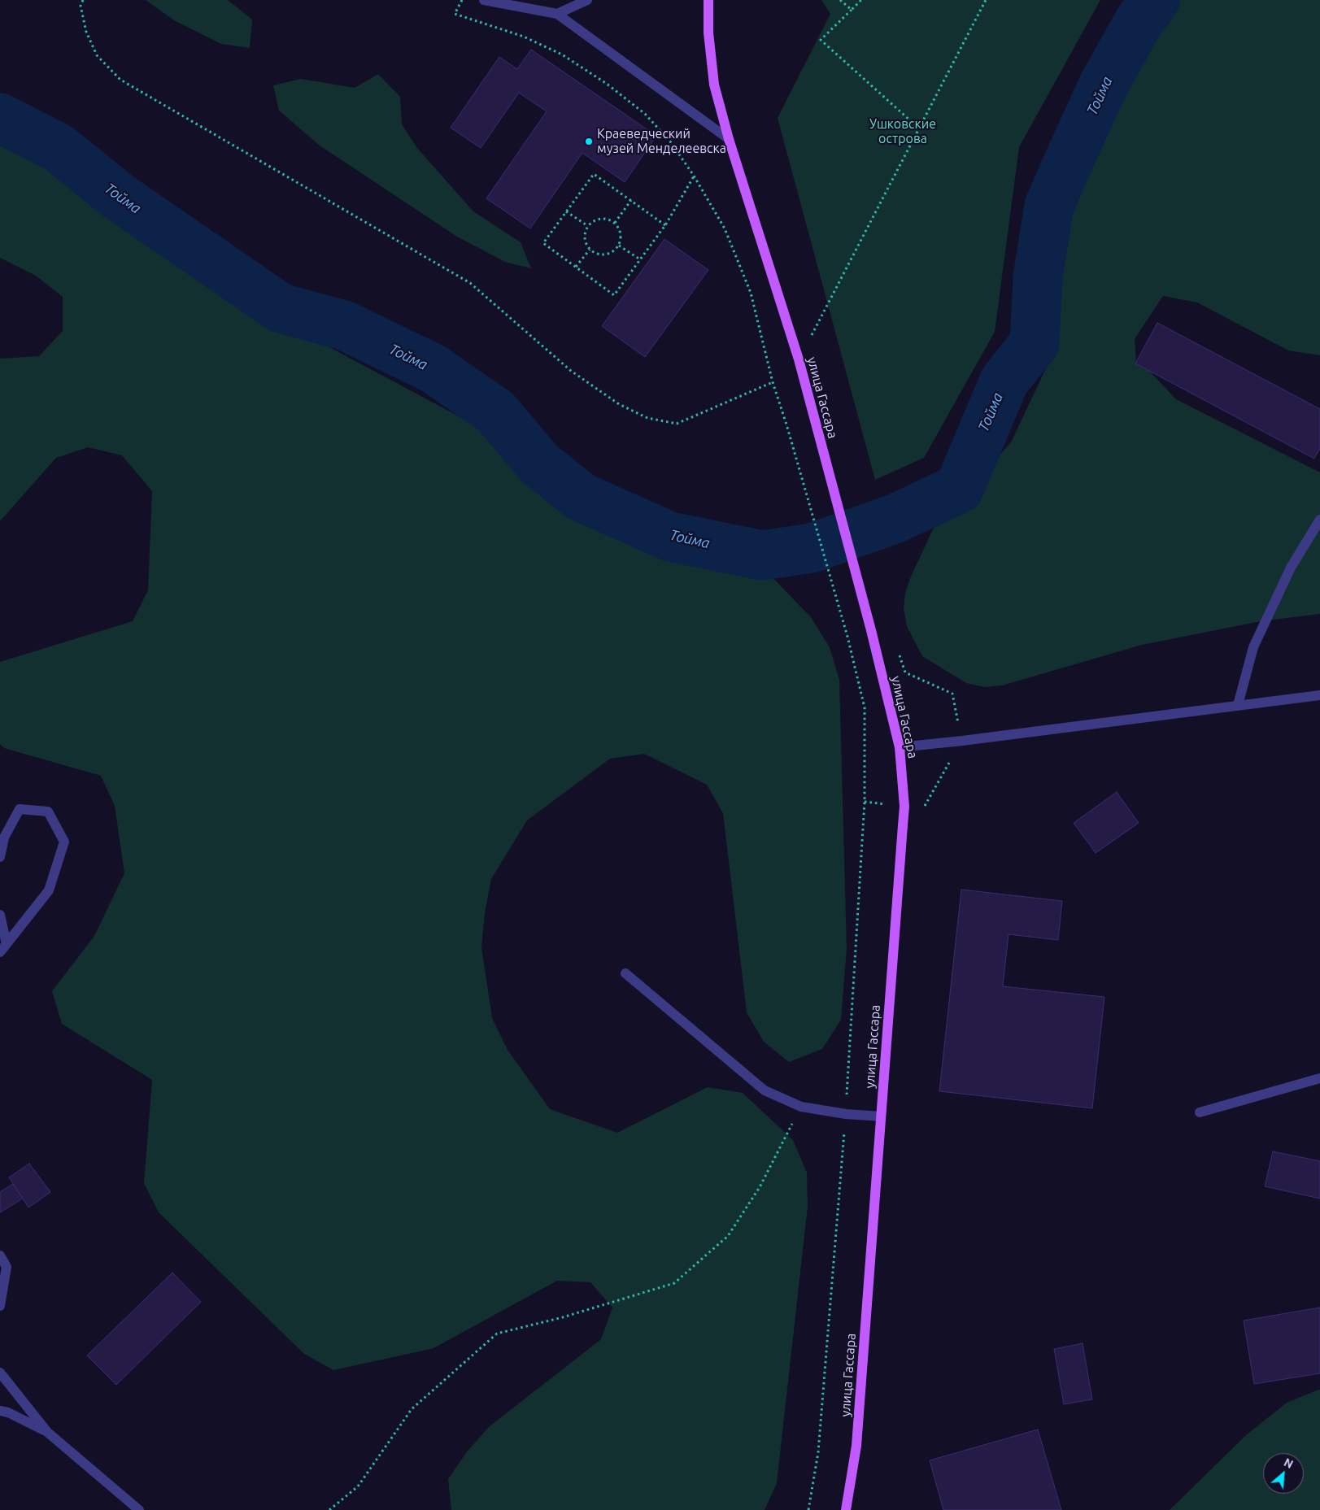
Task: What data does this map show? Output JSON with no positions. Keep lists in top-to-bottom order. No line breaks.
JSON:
{"streets":{"main road":["улица Гассара"]},"water":["Тойма"],"parks":["Ушковские острова"],"places":["Краеведческий музей Менделеевска"],"north":"top right"}
